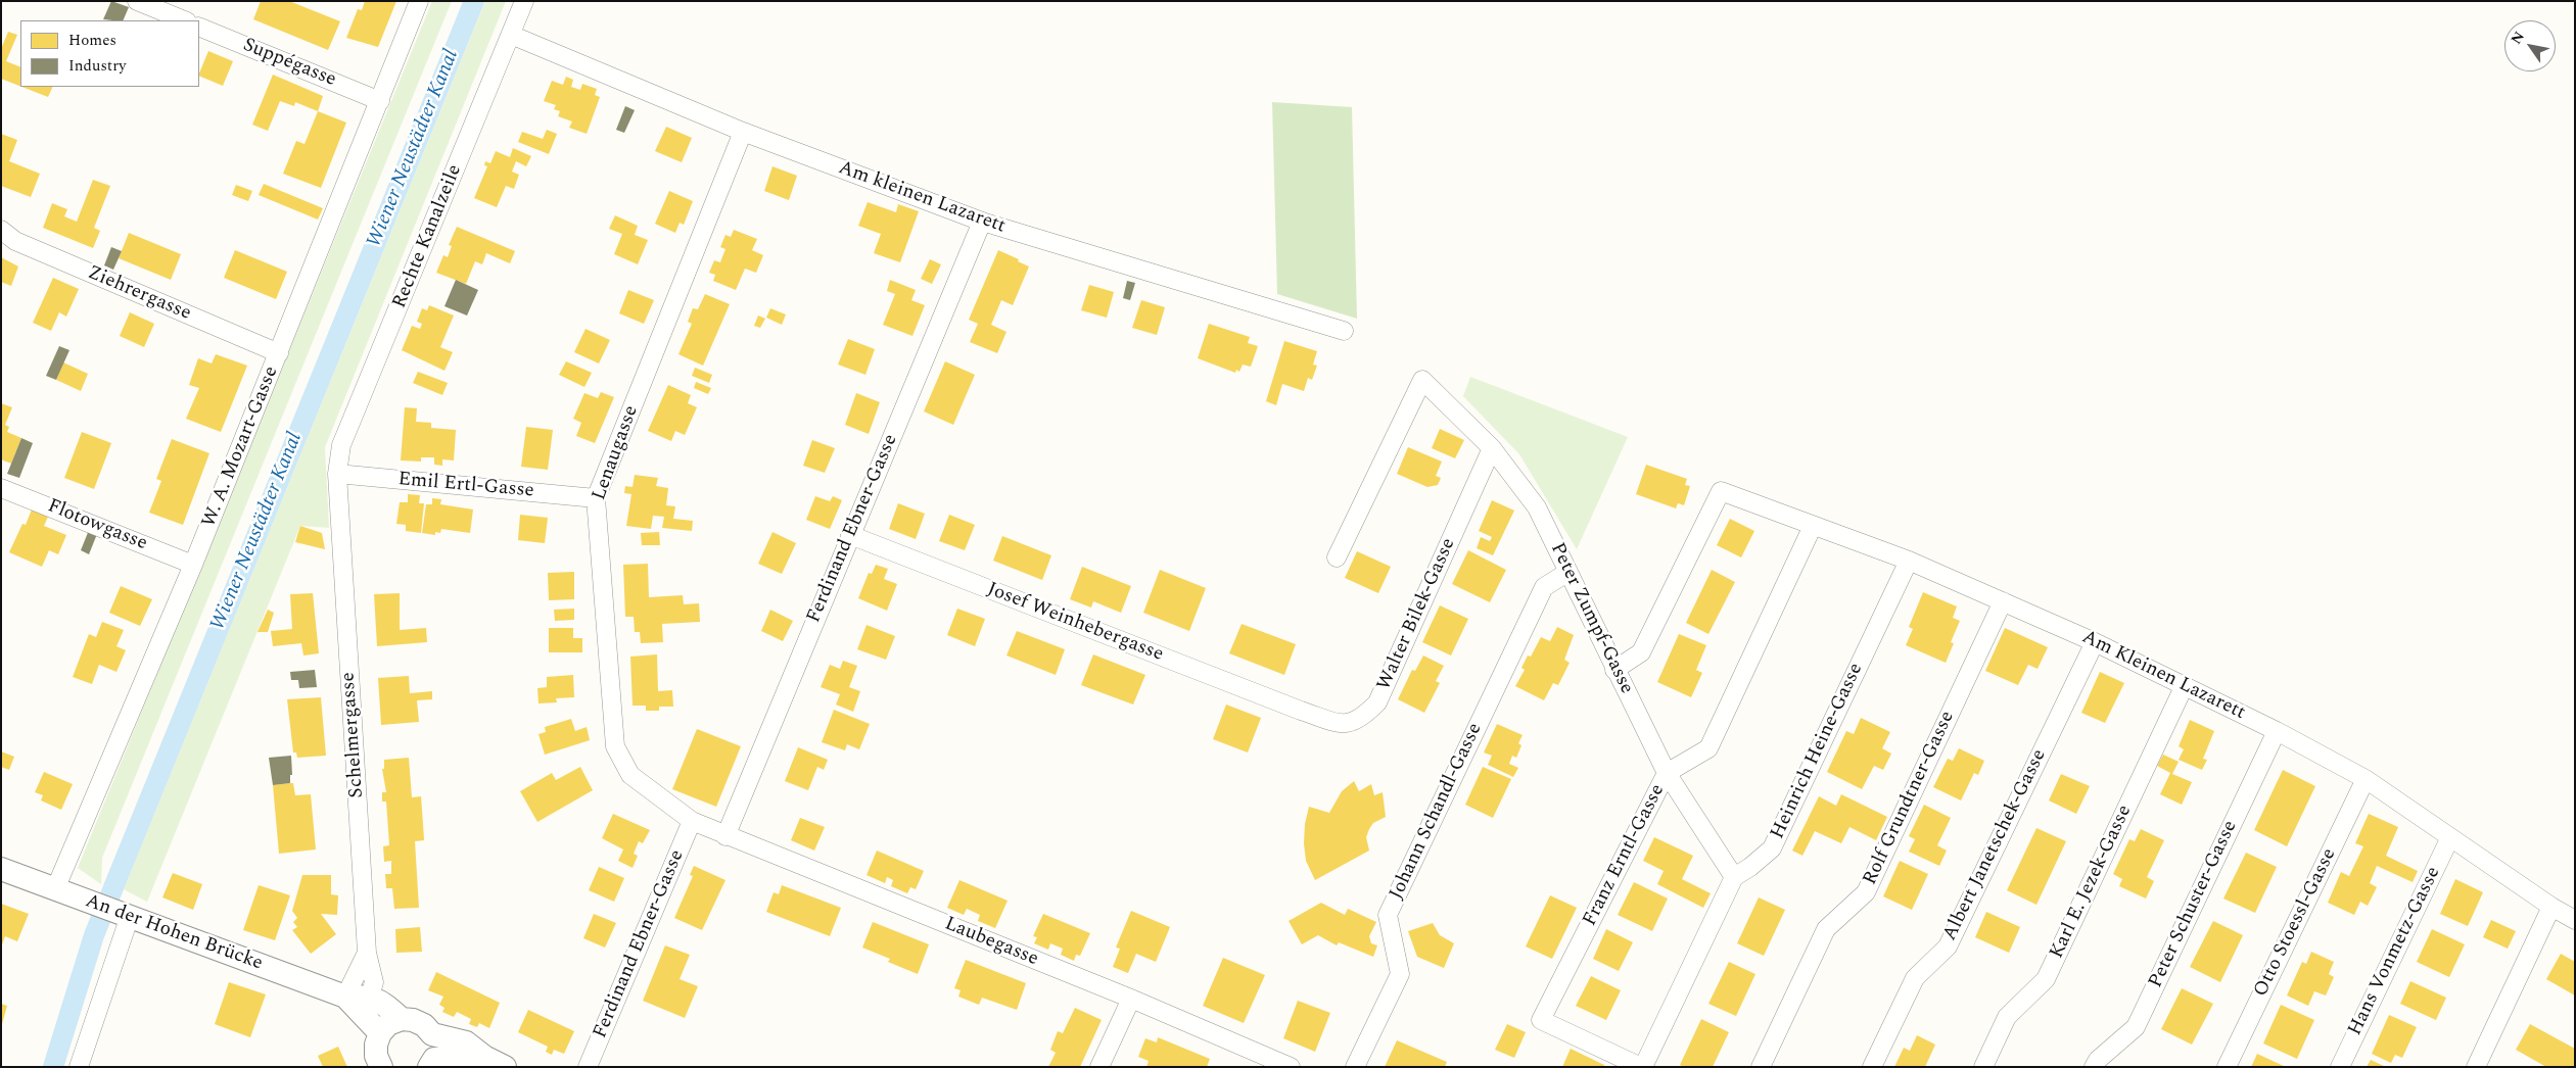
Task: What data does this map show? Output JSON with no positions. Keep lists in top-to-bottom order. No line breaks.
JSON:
{"streets":{"street":["Suppégasse","Am kleinen Lazarett","Rechte Kanalzeile","Ziehrergasse","W. A. Mozart-Gasse","Lenaugasse","Emil Ertl-Gasse","Flotowgasse","Ferdinand Ebner-Gasse","Walter Bilek-Gasse","Peter Zumpf-Gasse","Josef Weinhebergasse","Am Kleinen Lazarett","Schelmergasse","Heinrich Heine-Gasse","Rolf Grundtner-Gasse","Johann Schandl-Gasse","Albert Janetschek-Gasse","Franz Erntl-Gasse","Karl E. Jezek-Gasse","Peter Schuster-Gasse","Otto Stoessl-Gasse","An der Hohen Brücke","Laubegasse","Hans Vonmetz-Gasse"]},"crossings":[["Suppégasse","W. A. Mozart-Gasse"],["Am kleinen Lazarett","Rechte Kanalzeile"],["Am kleinen Lazarett","Lenaugasse"],["Am kleinen Lazarett","Ferdinand Ebner-Gasse"],["Rechte Kanalzeile","Emil Ertl-Gasse"],["Rechte Kanalzeile","Schelmergasse"],["Ziehrergasse","W. A. Mozart-Gasse"],["W. A. Mozart-Gasse","Flotowgasse"],["W. A. Mozart-Gasse","An der Hohen Brücke"],["Lenaugasse","Emil Ertl-Gasse"],["Lenaugasse","Ferdinand Ebner-Gasse"],["Lenaugasse","Laubegasse"],["Emil Ertl-Gasse","Schelmergasse"],["Ferdinand Ebner-Gasse","Josef Weinhebergasse"],["Ferdinand Ebner-Gasse","Laubegasse"],["Walter Bilek-Gasse","Peter Zumpf-Gasse"],["Walter Bilek-Gasse","Josef Weinhebergasse"],["Peter Zumpf-Gasse","Am Kleinen Lazarett"],["Peter Zumpf-Gasse","Heinrich Heine-Gasse"],["Peter Zumpf-Gasse","Johann Schandl-Gasse"],["Peter Zumpf-Gasse","Franz Erntl-Gasse"],["Am Kleinen Lazarett","Heinrich Heine-Gasse"],["Am Kleinen Lazarett","Rolf Grundtner-Gasse"],["Am Kleinen Lazarett","Albert Janetschek-Gasse"],["Am Kleinen Lazarett","Franz Erntl-Gasse"],["Am Kleinen Lazarett","Karl E. Jezek-Gasse"],["Am Kleinen Lazarett","Peter Schuster-Gasse"],["Am Kleinen Lazarett","Otto Stoessl-Gasse"],["Am Kleinen Lazarett","Hans Vonmetz-Gasse"],["Schelmergasse","An der Hohen Brücke"]],"water":["Wiener Neustädter Kanal"],"legend":["Homes","Industry"],"north":"top left"}
